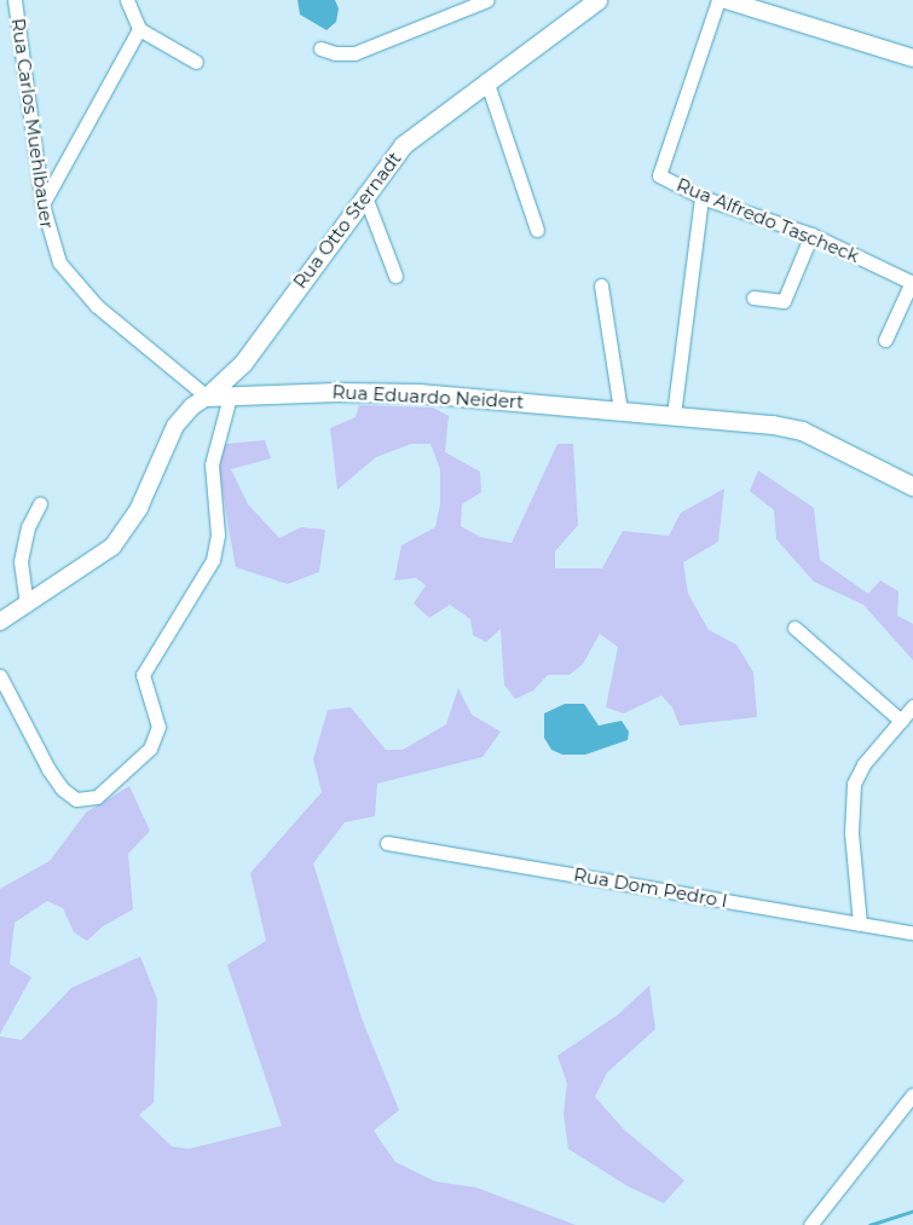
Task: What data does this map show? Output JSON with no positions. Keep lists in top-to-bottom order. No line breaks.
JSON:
{"streets":{"main road":["Rua Otto Sternadt","Rua Eduardo Neidert"],"street":["Rua Carlos Muehlbauer","Rua Alfredo Tascheck","Rua Dom Pedro I"]},"crossings":[["Rua Carlos Muehlbauer","Rua Otto Sternadt"],["Rua Carlos Muehlbauer","Rua Eduardo Neidert"],["Rua Otto Sternadt","Rua Eduardo Neidert"]]}
